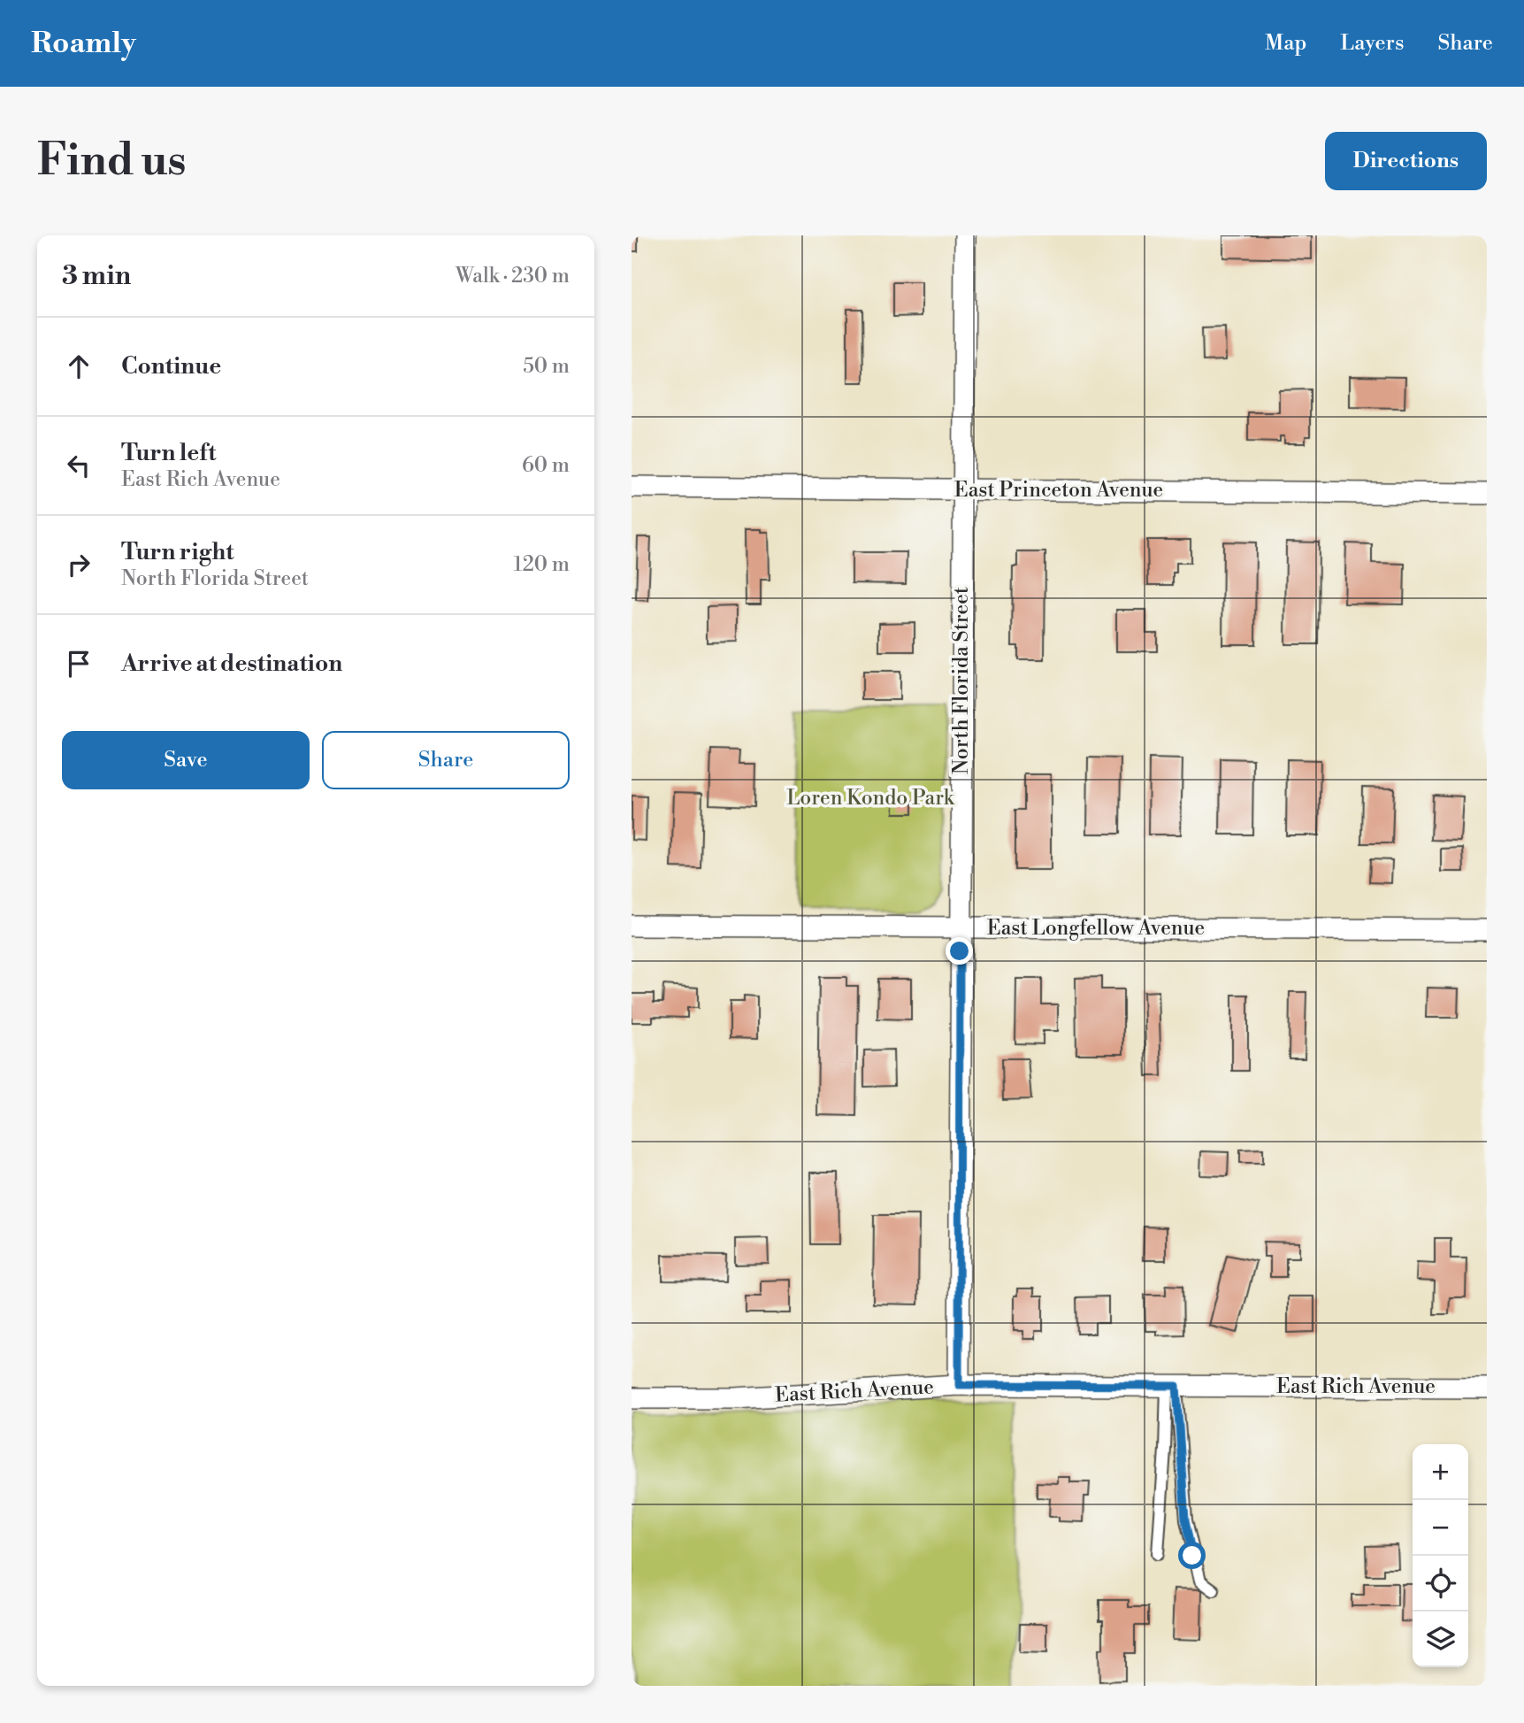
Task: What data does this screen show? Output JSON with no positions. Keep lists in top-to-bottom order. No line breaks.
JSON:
{"streets":{"street":["East Princeton Avenue","North Florida Street","East Longfellow Avenue","East Rich Avenue"]},"crossings":[["East Princeton Avenue","North Florida Street"],["North Florida Street","East Longfellow Avenue"],["North Florida Street","East Rich Avenue"]],"parks":["Loren Kondo Park"],"page":{"header":"Roamly","nav":["Map","Layers","Share"],"buttons":["Directions",["Save","Share"]],"title":"Find us","heading":["3 min","Walk · 230 m"],"list":[["Continue","50 m"],["Turn left","East Rich Avenue","60 m"],["Turn right","North Florida Street","120 m"],"Arrive at destination"],"map_buttons":["+","−"]}}
